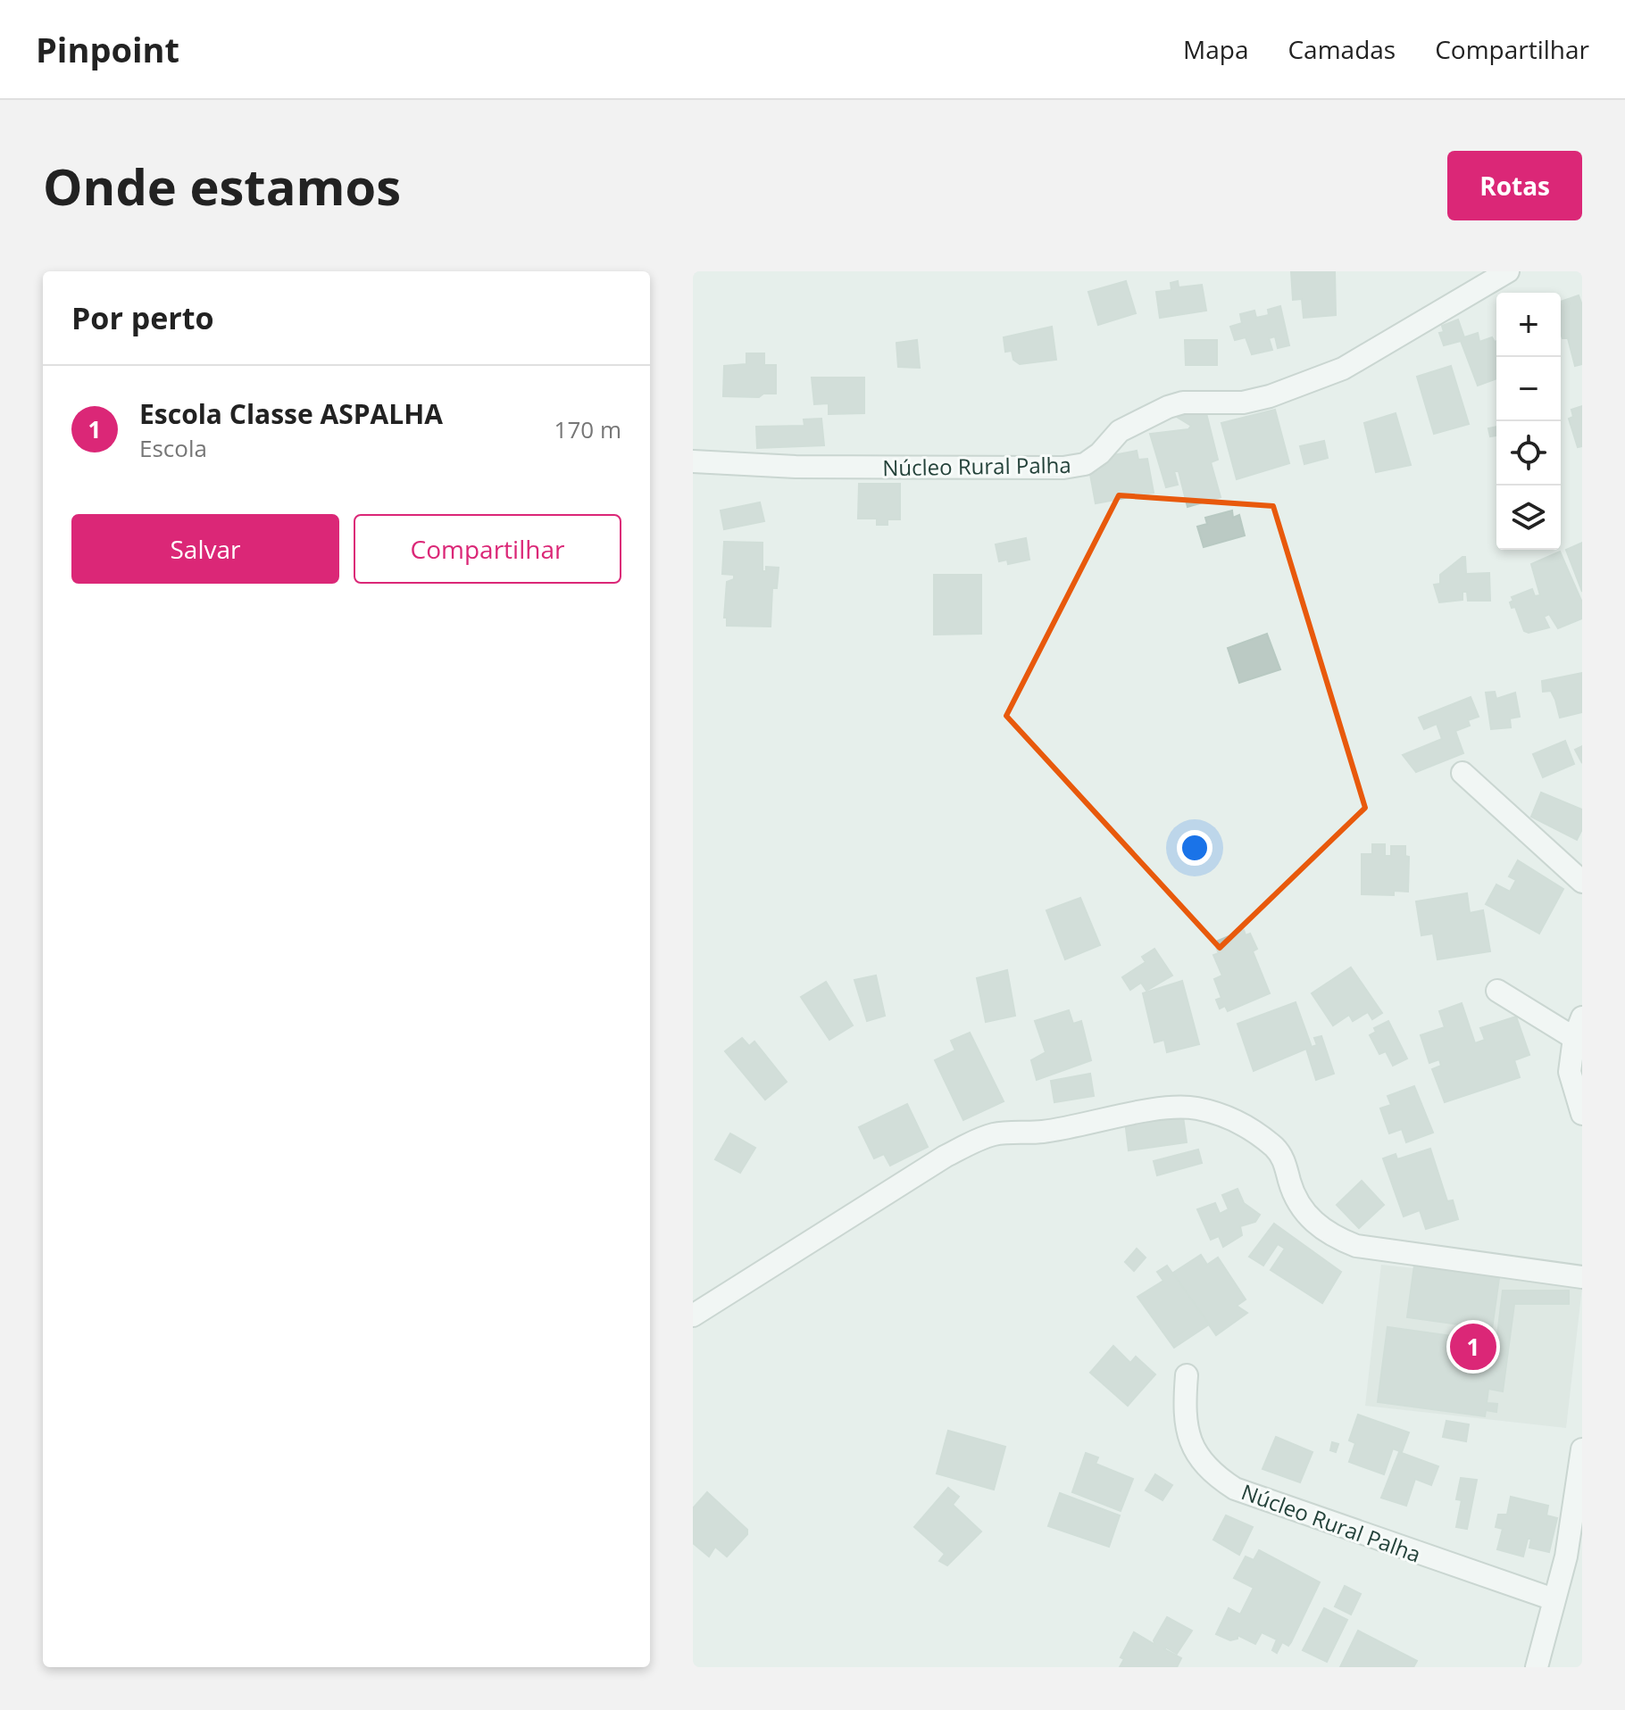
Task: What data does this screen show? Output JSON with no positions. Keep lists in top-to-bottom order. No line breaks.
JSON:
{"streets":{"street":["Núcleo Rural Palha"]},"page":{"header":"Pinpoint","nav":["Mapa","Camadas","Compartilhar"],"buttons":["Rotas",["Salvar","Compartilhar"]],"title":"Onde estamos","heading":"Por perto","map_buttons":["+","−"],"list":[{"mark":"1","name":"Escola Classe ASPALHA","note":"Escola","value":"170 m"}],"pins":"1"}}
